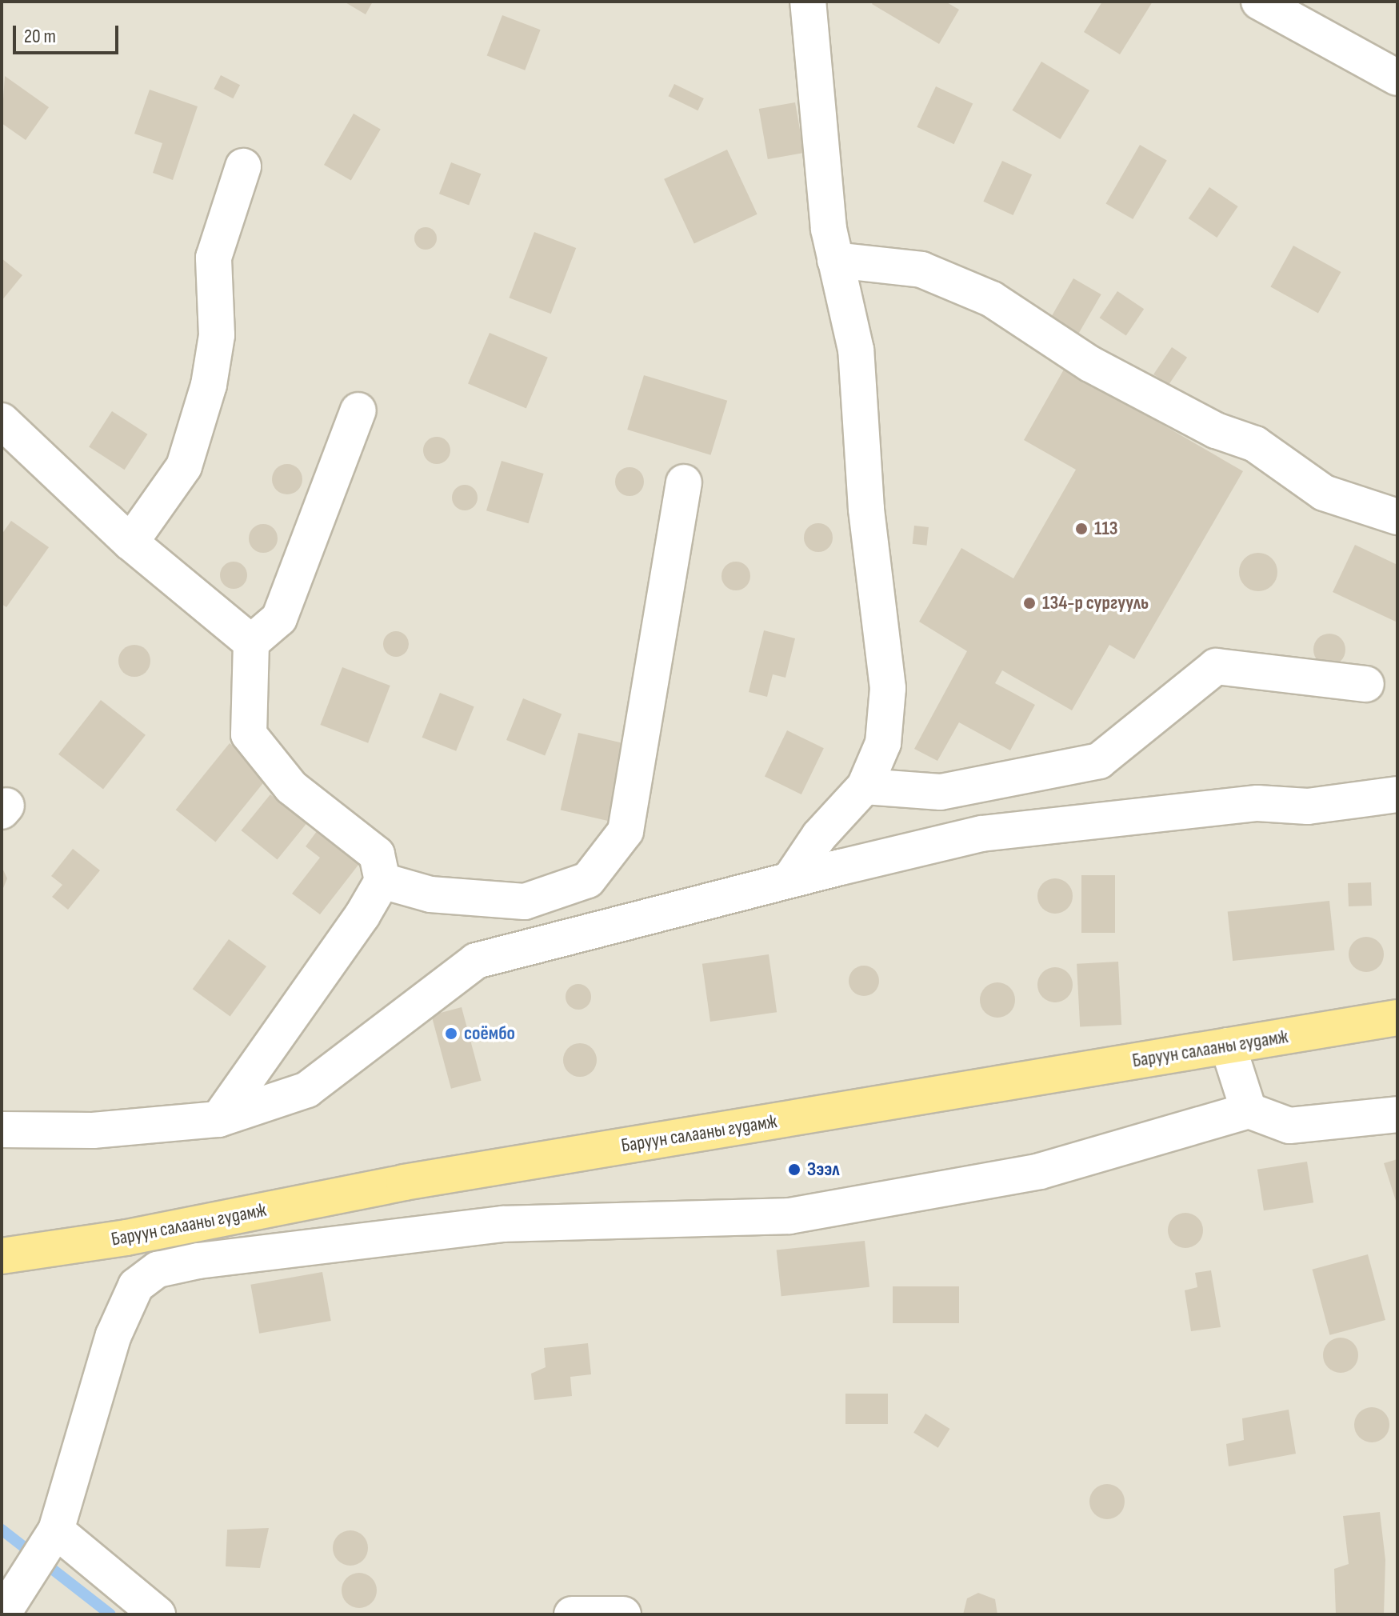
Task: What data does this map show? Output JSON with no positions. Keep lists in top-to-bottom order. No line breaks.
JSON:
{"streets":{"main road":["Баруун салааны гудамж"]},"places":["113","134-р сургууль","соёмбо","Зээл"],"scale_bar":"20 m"}
